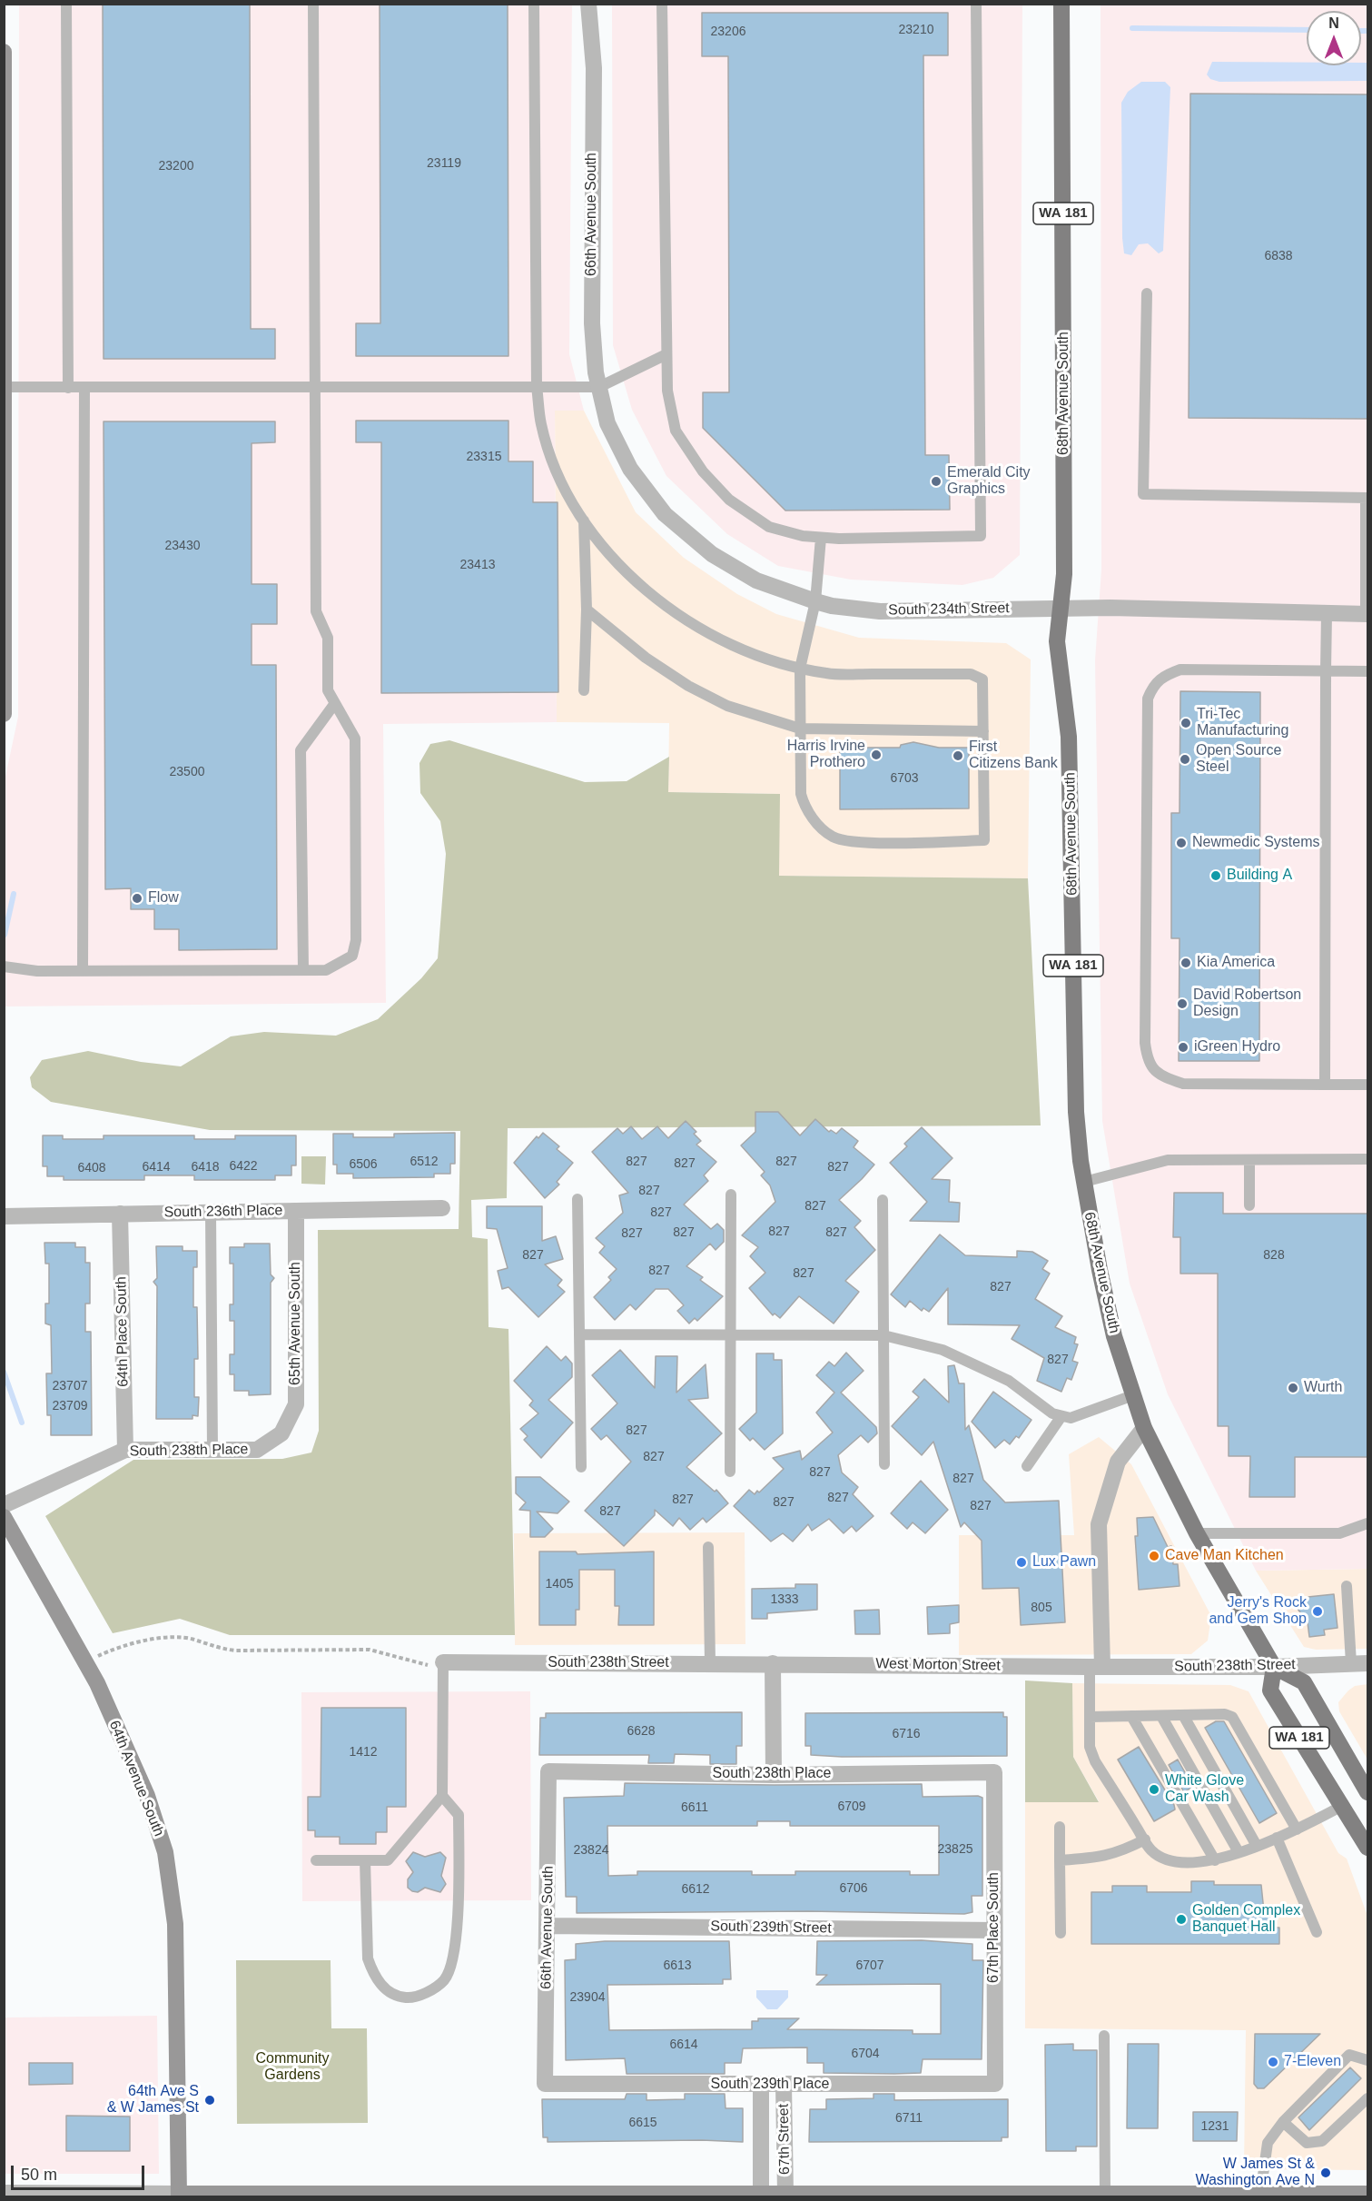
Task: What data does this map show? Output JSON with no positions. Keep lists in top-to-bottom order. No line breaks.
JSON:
{"streets":{"main road":["WA 181","68th Avenue South"],"street":["66th Avenue South","South 234th Street","South 236th Place","65th Avenue South","64th Place South","South 238th Place","South 238th Street","West Morton Street","64th Avenue South","South 239th Street","67th Place South","South 239th Place","67th Street"]},"crossings":[["WA 181","68th Avenue South"],["WA 181","South 238th Street"],["66th Avenue South","South 234th Street"],["66th Avenue South","South 238th Place"],["66th Avenue South","South 239th Street"],["66th Avenue South","South 239th Place"],["68th Avenue South","South 234th Street"],["South 236th Place","65th Avenue South"],["South 236th Place","64th Place South"],["65th Avenue South","South 238th Place"],["64th Place South","South 238th Place"],["South 238th Place","67th Place South"],["South 238th Street","West Morton Street"],["South 239th Street","67th Place South"],["67th Place South","South 239th Place"],["South 239th Place","67th Street"]],"parks":["Community Gardens"],"places":["Emerald City Graphics","Tri-Tec Manufacturing","Harris Irvine Prothero","First Citizens Bank","Open Source Steel","Newmedic Systems","Building A","Flow","Kia America","David Robertson Design","iGreen Hydro","Wurth","Cave Man Kitchen","Lux Pawn","Jerry's Rock and Gem Shop","White Glove Car Wash","Golden Complex Banquet Hall","7-Eleven","64th Ave S & W James St","W James St & Washington Ave N"],"house_numbers":["23210","23206","23119","23200","6838","23315","23430","23413","23500","6703","6512","827","827","827","6506","6422","6414","6418","827","6408","827","827","827","827","827","827","827","827","828","827","827","827","827","23707","23709","827","827","827","827","827","827","827","827","827","1405","1333","805","6628","6716","1412","6709","6611","23825","23824","6706","6612","6613","6707","23904","6614","6704","6711","6615","1231"],"scale_bar":"50 m","north":"top"}
